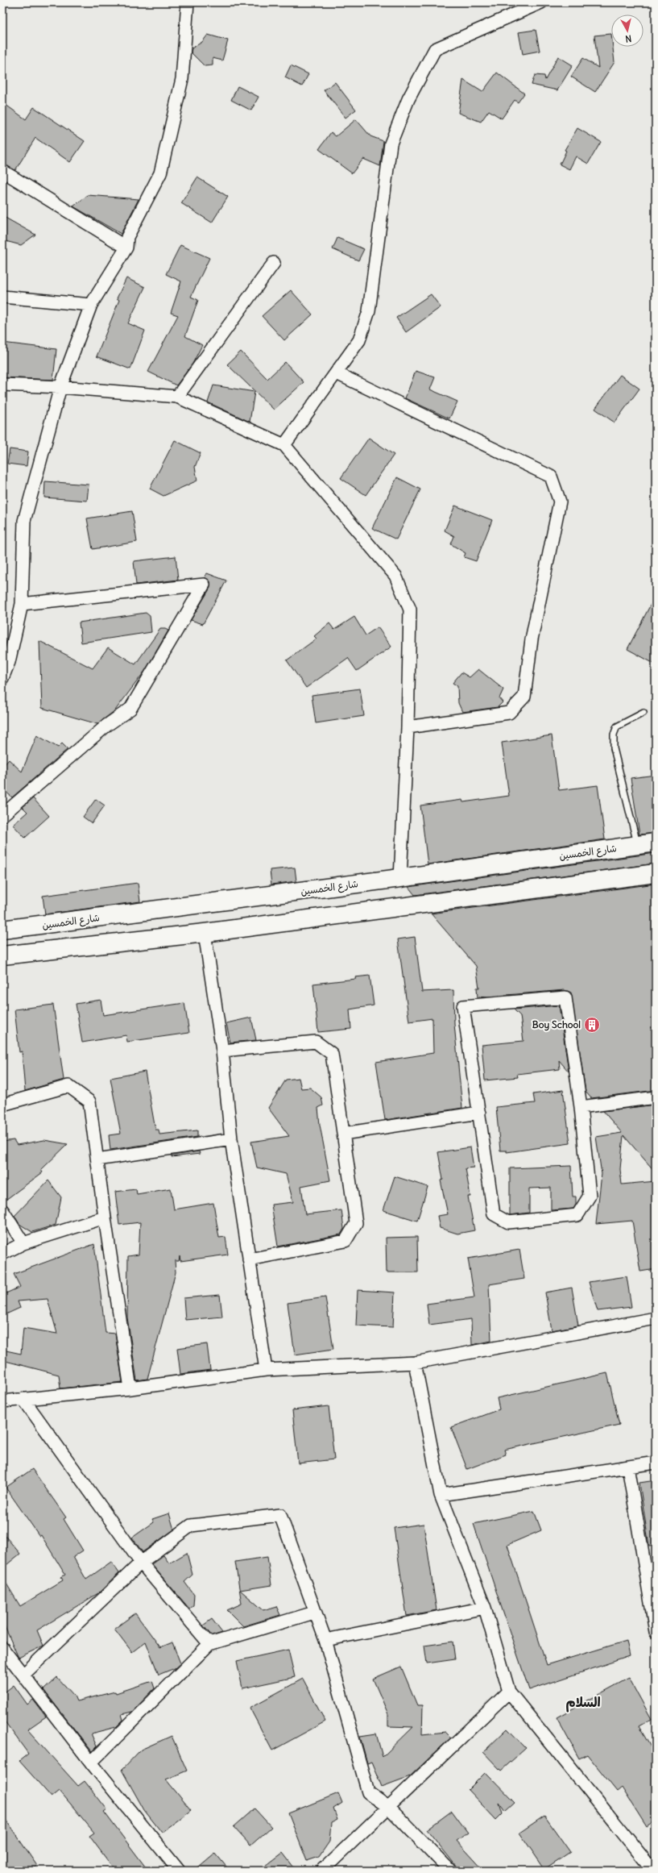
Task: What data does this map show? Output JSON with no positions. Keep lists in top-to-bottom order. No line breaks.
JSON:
{"streets":{"main road":["شارع الخمسين"]},"districts":["السلام"],"places":{"building":["Boy School"]},"north":"bottom"}
